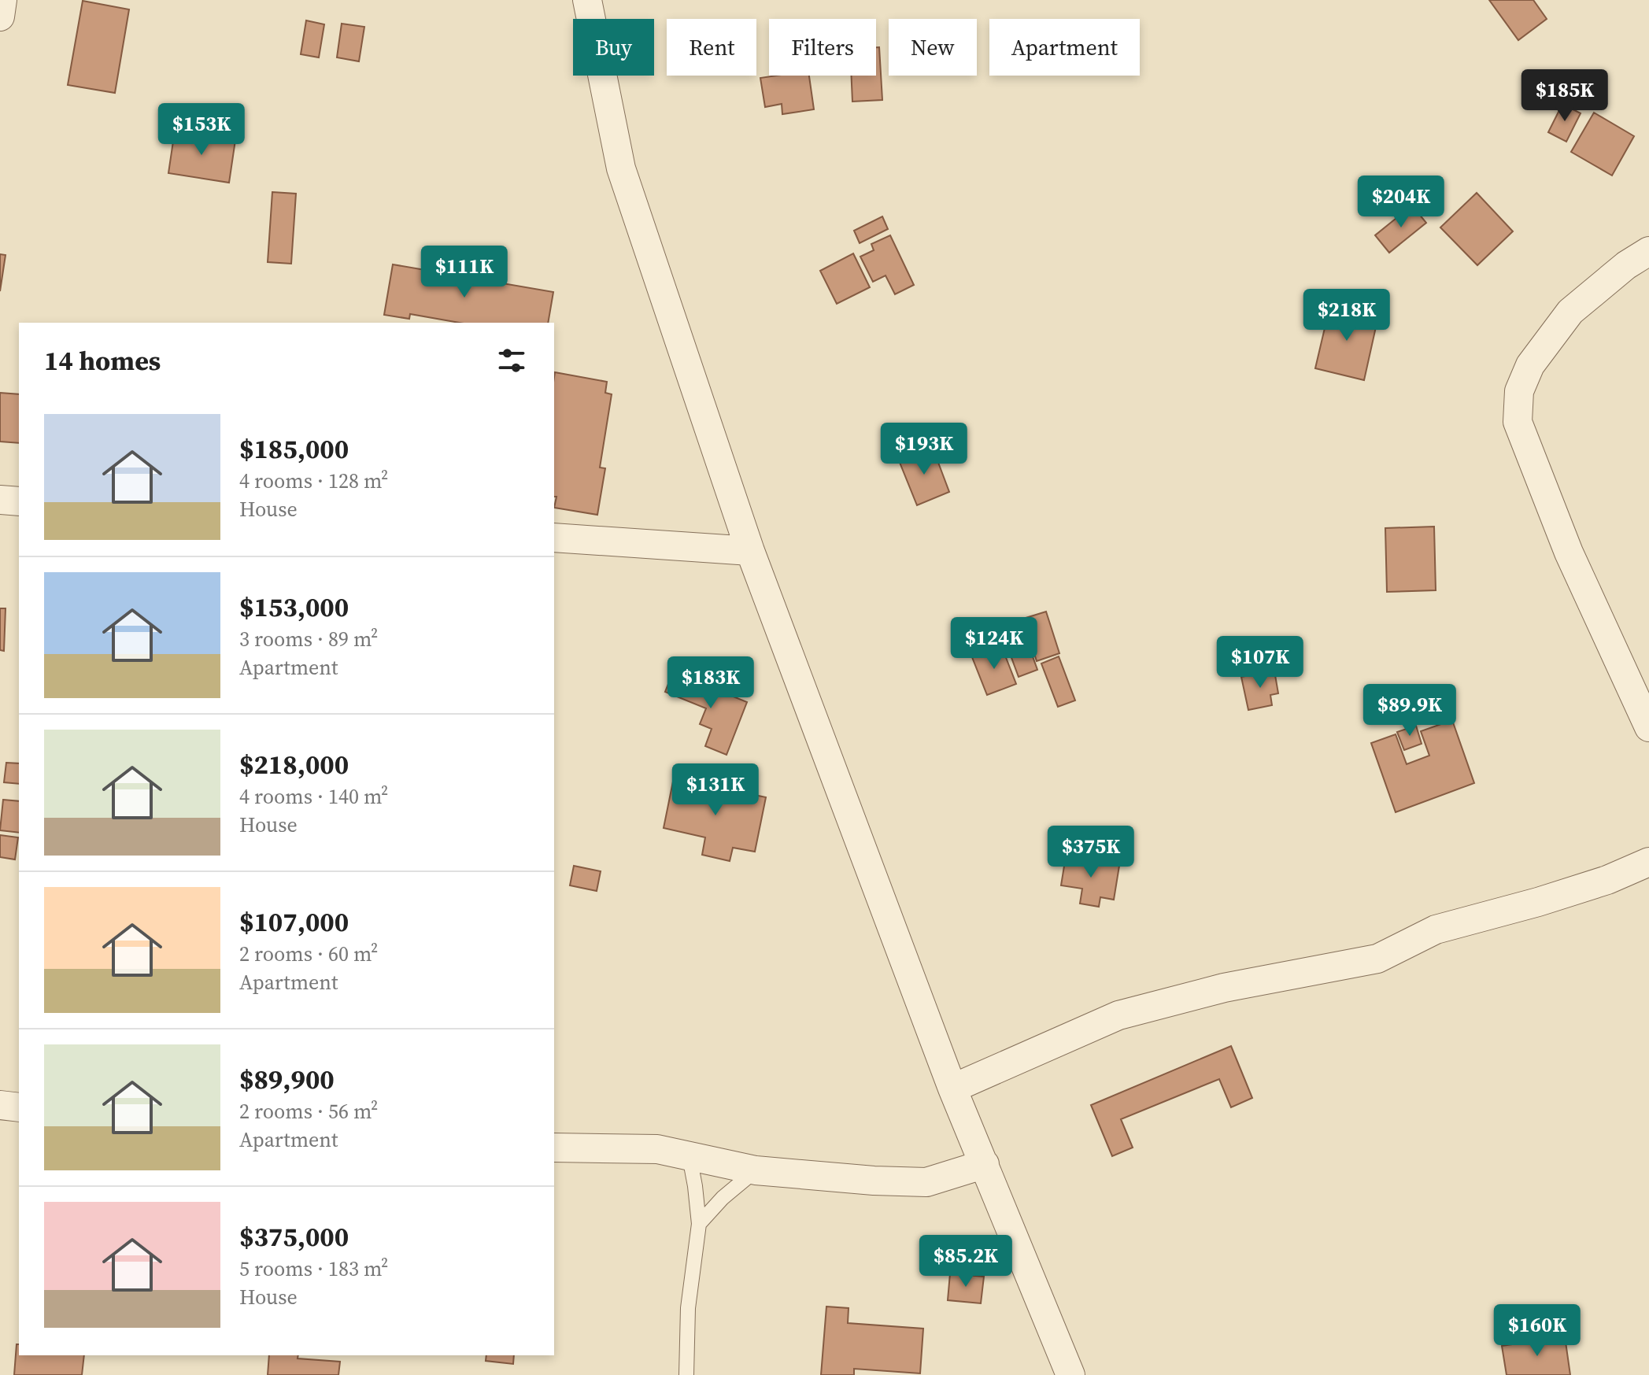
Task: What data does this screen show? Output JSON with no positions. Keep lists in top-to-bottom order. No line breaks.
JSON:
{"page":{"chip":["Buy","Rent","Filters","New","Apartment"],"price":["$185K","$153K","$204K","$111K","$218K","$193K","$124K","$107K","$183K","$89.9K","$131K","$375K","$85.2K","$160K"],"heading":"14 homes","list":[{"name":"$185,000","note":"4 rooms · 128 m² · House"},{"name":"$153,000","note":"3 rooms · 89 m² · Apartment"},{"name":"$218,000","note":"4 rooms · 140 m² · House"},{"name":"$107,000","note":"2 rooms · 60 m² · Apartment"},{"name":"$89,900","note":"2 rooms · 56 m² · Apartment"},{"name":"$375,000","note":"5 rooms · 183 m² · House"}]}}
